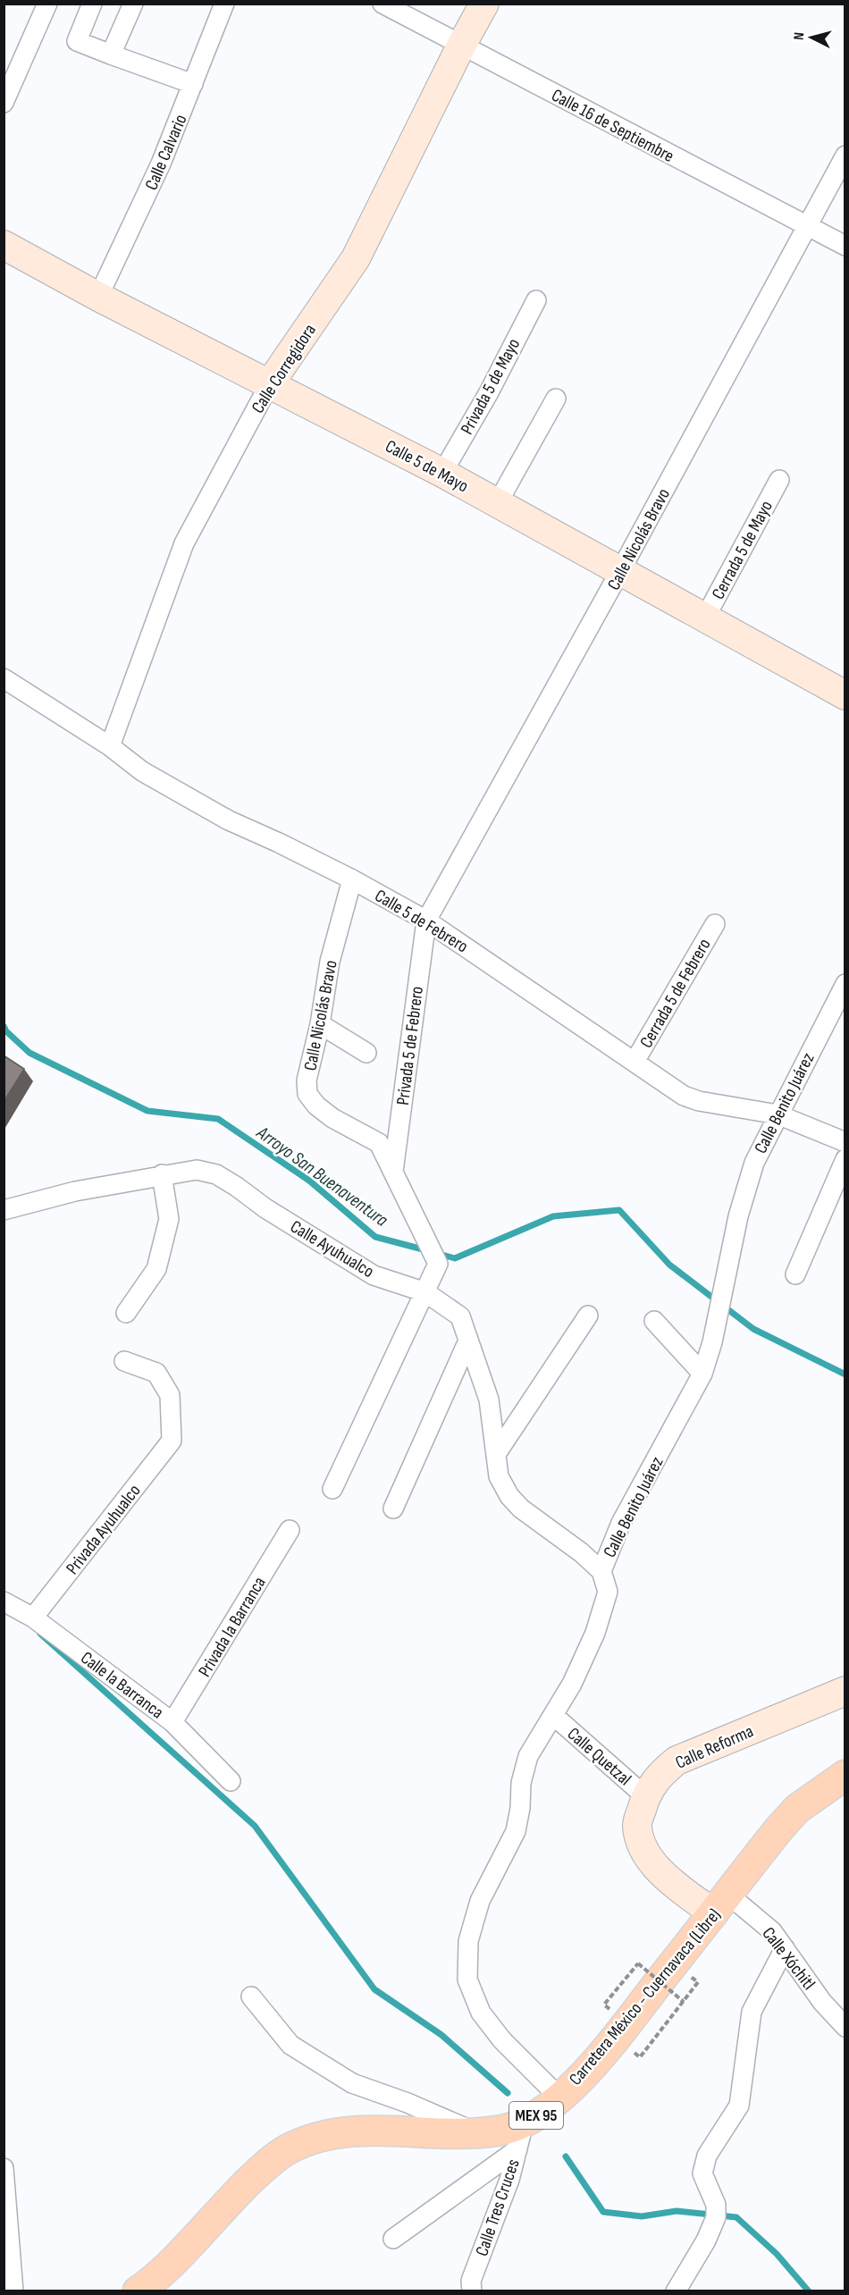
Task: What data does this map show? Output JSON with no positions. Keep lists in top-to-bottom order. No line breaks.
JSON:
{"streets":{"main road":["Carretera México - Cuernavaca (Libre)","MEX 95"],"street":["Calle 16 de Septiembre","Calle Calvario","Calle Corregidora","Privada 5 de Mayo","Calle 5 de Mayo","Calle Nicolás Bravo","Cerrada 5 de Mayo","Calle 5 de Febrero","Cerrada 5 de Febrero","Privada 5 de Febrero","Calle Benito Juárez","Calle Ayuhualco","Privada Ayuhualco","Privada la Barranca","Calle la Barranca","Calle Reforma","Calle Quetzal","Calle Xóchitl","Calle Tres Cruces"]},"crossings":[["Calle 16 de Septiembre","Calle Corregidora"],["Calle 16 de Septiembre","Calle Nicolás Bravo"],["Calle Calvario","Calle 5 de Mayo"],["Calle Corregidora","Calle 5 de Mayo"],["Calle Corregidora","Calle 5 de Febrero"],["Privada 5 de Mayo","Calle 5 de Mayo"],["Calle 5 de Mayo","Calle Nicolás Bravo"],["Calle 5 de Mayo","Cerrada 5 de Mayo"],["Calle Nicolás Bravo","Calle 5 de Febrero"],["Calle Nicolás Bravo","Privada 5 de Febrero"],["Calle Nicolás Bravo","Calle Ayuhualco"],["Calle 5 de Febrero","Cerrada 5 de Febrero"],["Calle 5 de Febrero","Privada 5 de Febrero"],["Calle 5 de Febrero","Calle Benito Juárez"],["Calle Benito Juárez","Calle Ayuhualco"],["Calle Benito Juárez","Calle Quetzal"],["Calle Benito Juárez","Carretera México - Cuernavaca (Libre)"],["Privada Ayuhualco","Calle la Barranca"],["Privada la Barranca","Calle la Barranca"],["Calle Reforma","Calle Quetzal"],["Calle Reforma","Calle Xóchitl"],["Calle Reforma","Carretera México - Cuernavaca (Libre)"],["Calle Xóchitl","Carretera México - Cuernavaca (Libre)"],["Carretera México - Cuernavaca (Libre)","Calle Tres Cruces"]],"water":["Arroyo San Buenaventura"],"north":"left"}
